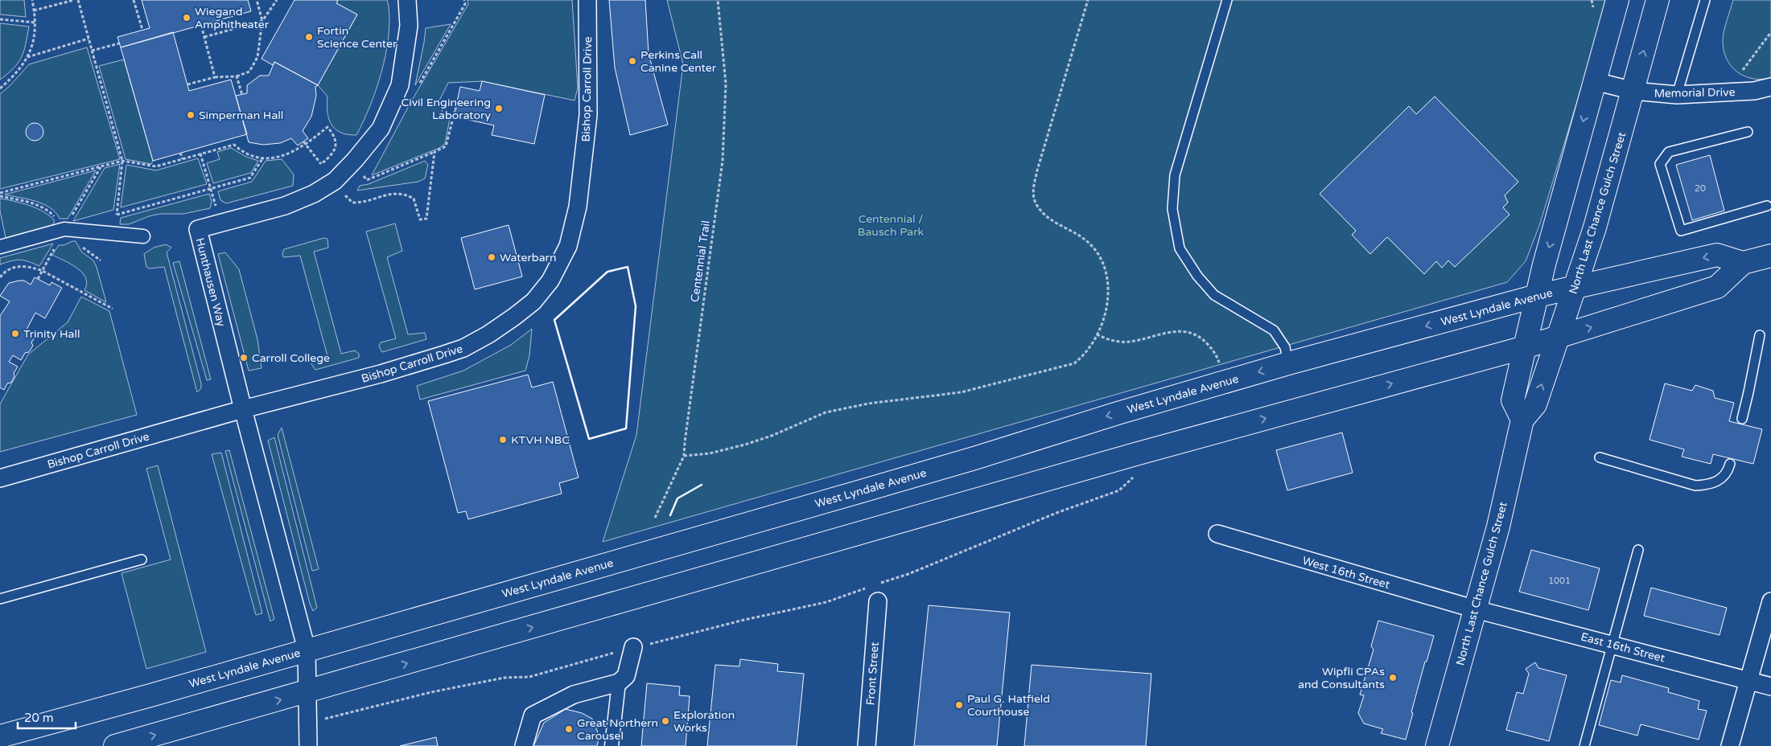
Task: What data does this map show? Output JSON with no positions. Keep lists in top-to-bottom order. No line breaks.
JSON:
{"streets":{"main road":["North Last Chance Gulch Street","West Lyndale Avenue"],"street":["Bishop Carroll Drive","Memorial Drive","Hunthausen Way","West 16th Street","East 16th Street","Front Street"],"path":["Centennial Trail"]},"crossings":[["Bishop Carroll Drive","Hunthausen Way"],["Memorial Drive","North Last Chance Gulch Street"],["North Last Chance Gulch Street","West Lyndale Avenue"],["North Last Chance Gulch Street","West 16th Street"],["North Last Chance Gulch Street","East 16th Street"],["Hunthausen Way","West Lyndale Avenue"],["West 16th Street","East 16th Street"]],"parks":["Centennial / Bausch Park"],"places":["Wiegand Amphitheater","Fortin Science Center","Perkins Call Canine Center","Civil Engineering Laboratory","Simperman Hall","Waterbarn","Trinity Hall","Carroll College","KTVH NBC","Wipfli CPAs and Consultants","Paul G. Hatfield Courthouse","Exploration Works","Great Northern Carousel"],"house_numbers":["20","1001"],"scale_bar":"20 m"}
